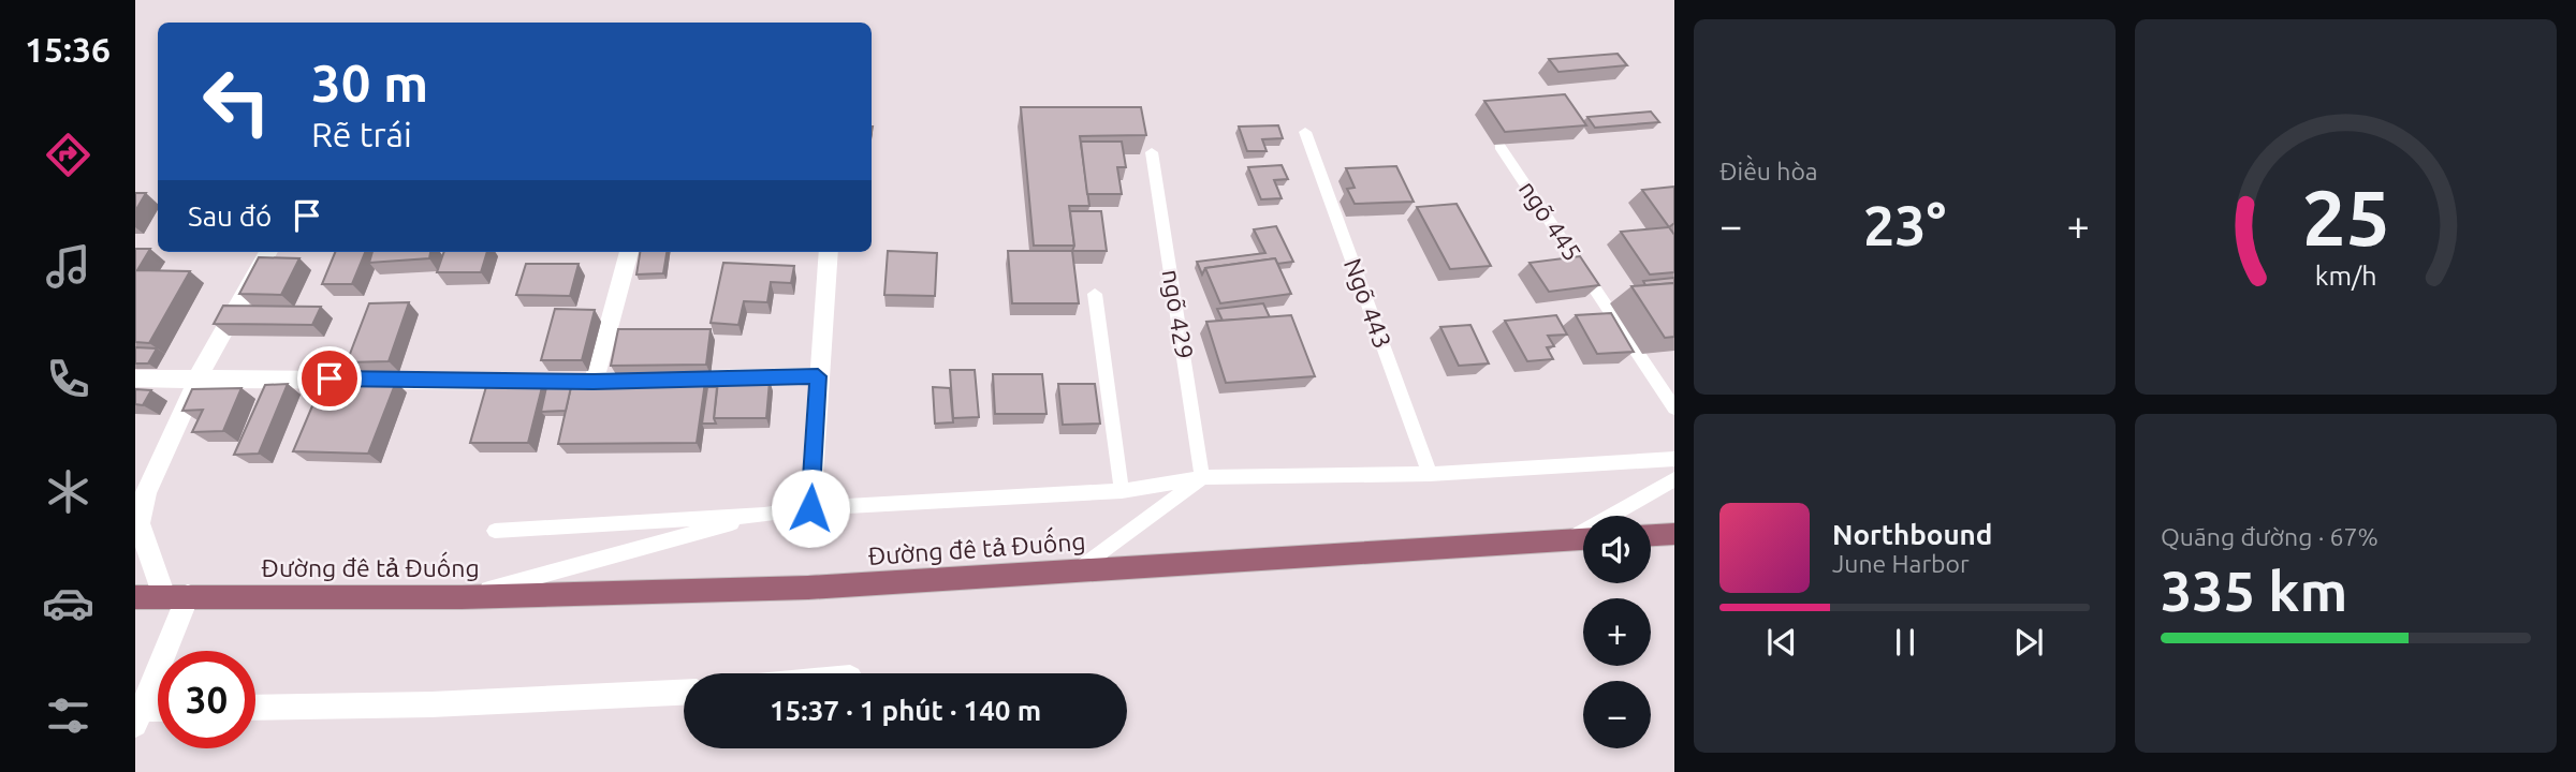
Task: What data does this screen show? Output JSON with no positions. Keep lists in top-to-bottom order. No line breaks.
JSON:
{"streets":{"main road":["Đường đê tả Đuống"],"lane":["ngõ 445","Ngõ 443","ngõ 429"]},"page":{"tabs":"15:36","tile":["Điều hòa",["Quãng đường · 67%","335 km"]],"turn":["30 m","Rẽ trái"],"then":"Sau đó","heat":["−","23°","+"],"song":["Northbound","June Harbor"],"map_buttons":["+","−"],"limit":"30","trip":"15:37 · 1 phút · 140 m","gauge":["25","km/h"]}}
